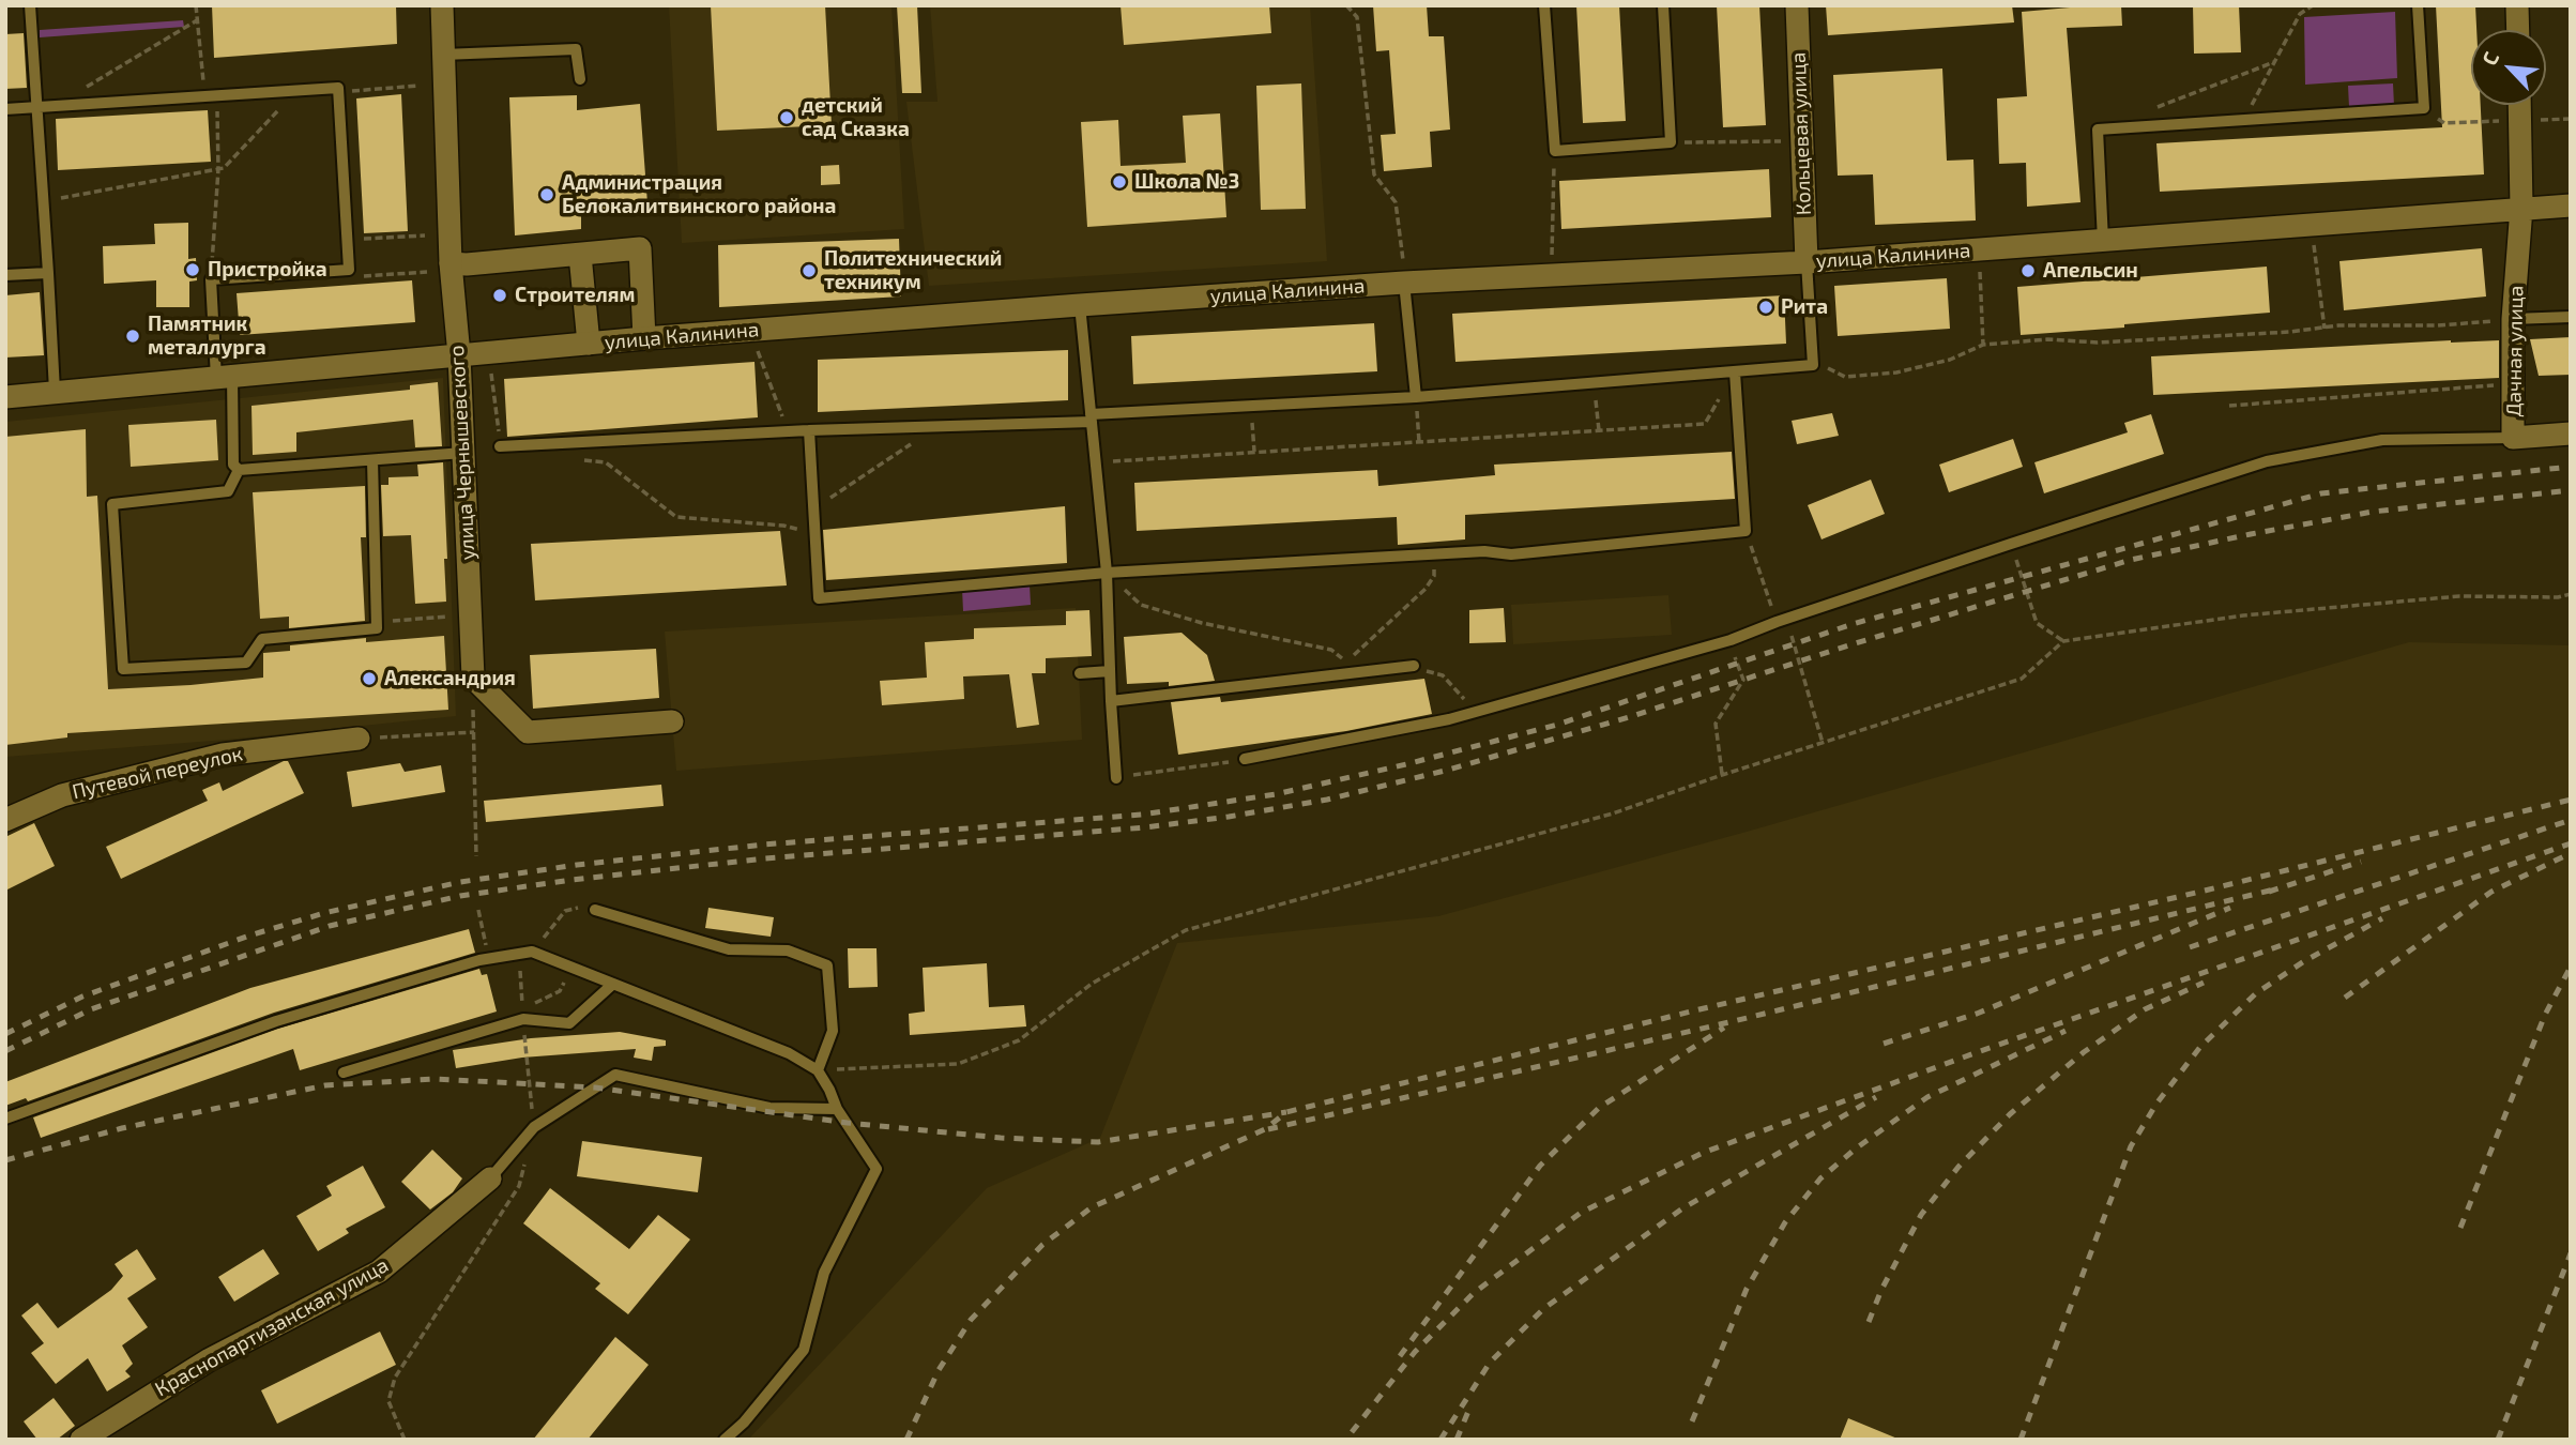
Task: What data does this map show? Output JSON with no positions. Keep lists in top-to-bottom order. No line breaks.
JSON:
{"streets":{"street":["Кольцевая улица","улица Калинина","Дачная улица","улица Чернышевского","Путевой переулок","Краснопартизанская улица"]},"crossings":[["Кольцевая улица","улица Калинина"],["улица Калинина","Дачная улица"],["улица Калинина","улица Чернышевского"]],"places":["детский сад Сказка","Школа №3","Администрация Белокалитвинского района","Пристройка","Политехнический техникум","Апельсин","Строителям","Рита","Памятник металлурга","Александрия"],"north":"top left"}
